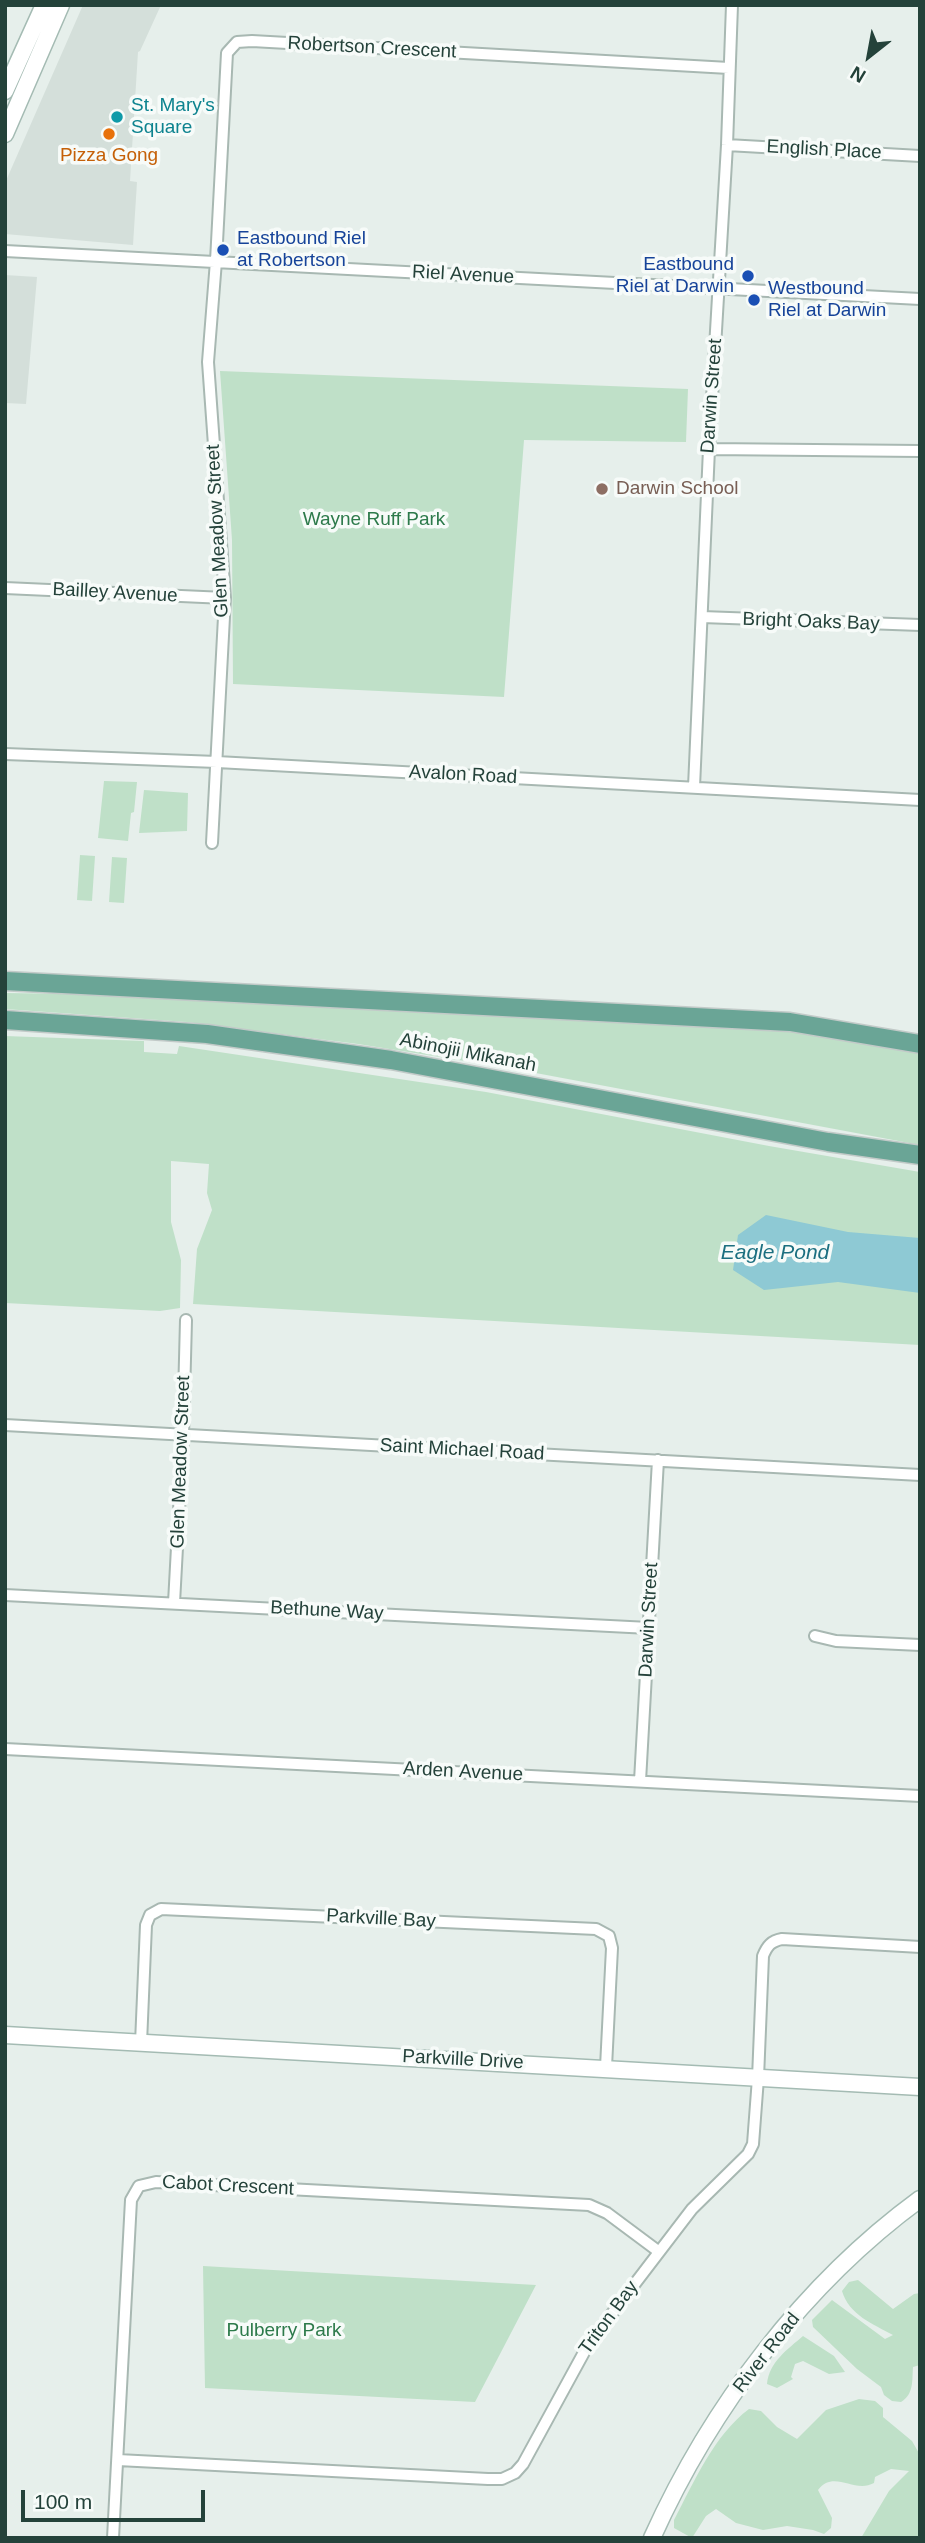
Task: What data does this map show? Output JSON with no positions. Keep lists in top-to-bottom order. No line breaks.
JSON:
{"streets":{"main road":["Abinojii Mikanah"],"street":["Robertson Crescent","English Place","Riel Avenue","Darwin Street","Glen Meadow Street","Bailley Avenue","Bright Oaks Bay","Avalon Road","Saint Michael Road","Bethune Way","Arden Avenue","Parkville Bay","Parkville Drive","Cabot Crescent","Triton Bay","River Road"]},"crossings":[["Robertson Crescent","Riel Avenue"],["Robertson Crescent","Darwin Street"],["Robertson Crescent","Glen Meadow Street"],["English Place","Darwin Street"],["Riel Avenue","Darwin Street"],["Riel Avenue","Glen Meadow Street"],["Darwin Street","Bright Oaks Bay"],["Darwin Street","Avalon Road"],["Darwin Street","Saint Michael Road"],["Darwin Street","Bethune Way"],["Darwin Street","Arden Avenue"],["Glen Meadow Street","Bailley Avenue"],["Glen Meadow Street","Avalon Road"],["Glen Meadow Street","Saint Michael Road"],["Glen Meadow Street","Bethune Way"],["Parkville Bay","Parkville Drive"],["Parkville Drive","Triton Bay"],["Cabot Crescent","Triton Bay"]],"water":["Eagle Pond"],"parks":["Wayne Ruff Park","Pulberry Park"],"places":["St. Mary's Square","Pizza Gong","Eastbound Riel at Robertson","Eastbound Riel at Darwin","Westbound Riel at Darwin","Darwin School"],"scale_bar":"100 m","north":"bottom left"}
